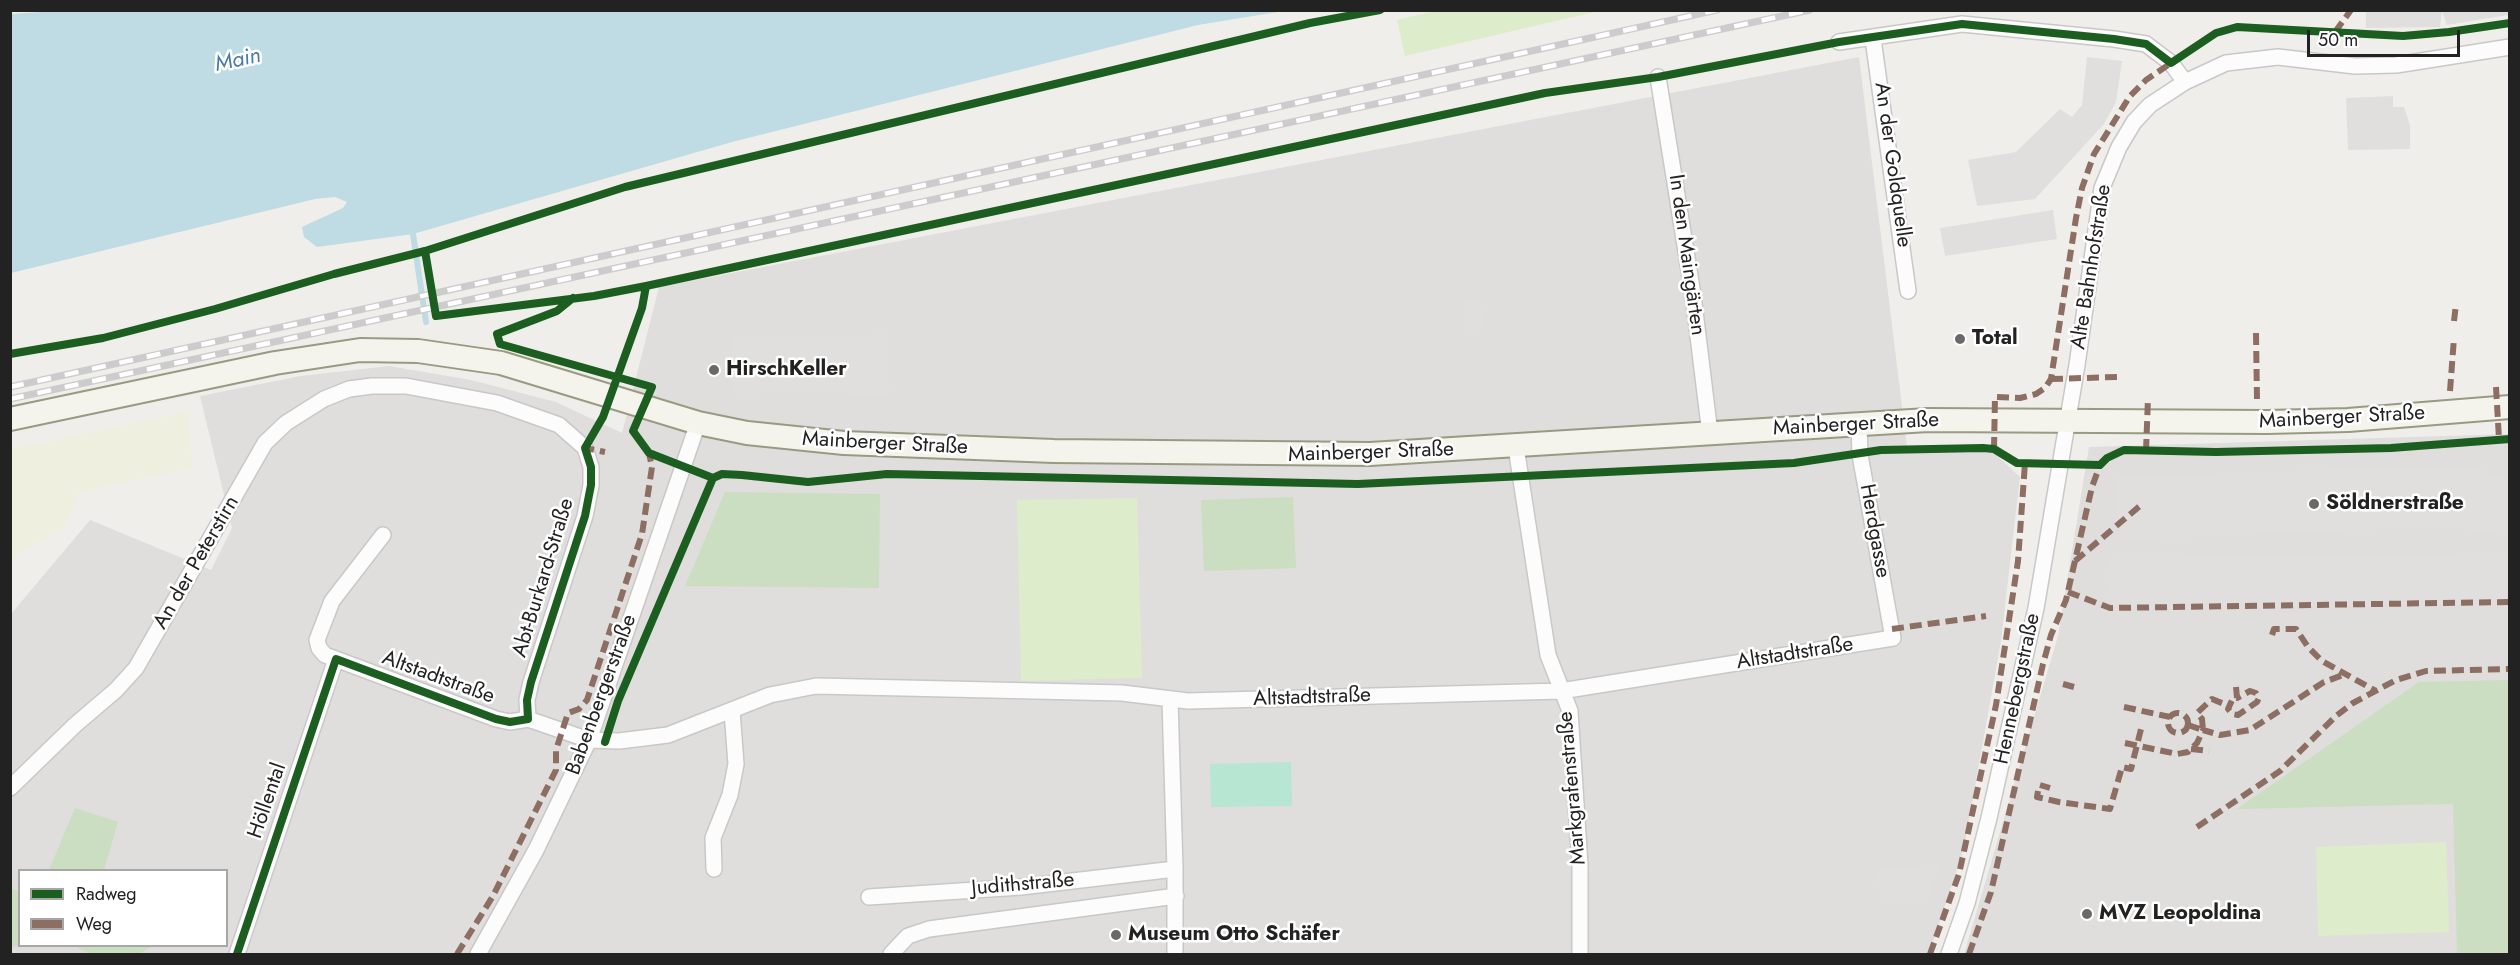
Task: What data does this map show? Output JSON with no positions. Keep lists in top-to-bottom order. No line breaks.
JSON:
{"streets":{"main road":["Mainberger Straße"],"street":["An der Goldquelle","In den Maingärten","Alte Bahnhofstraße","Herdgasse","An der Peterstirn","Abt-Burkard-Straße","Altstadtstraße","Hennebergstraße","Babenbergerstraße","Markgrafenstraße","Höllental","Judithstraße"]},"crossings":[["In den Maingärten","Mainberger Straße"],["Alte Bahnhofstraße","Mainberger Straße"],["Alte Bahnhofstraße","Hennebergstraße"],["Mainberger Straße","Herdgasse"],["Mainberger Straße","Hennebergstraße"],["Mainberger Straße","Babenbergerstraße"],["Mainberger Straße","Markgrafenstraße"],["Herdgasse","Altstadtstraße"],["An der Peterstirn","Abt-Burkard-Straße"],["Abt-Burkard-Straße","Altstadtstraße"],["Altstadtstraße","Babenbergerstraße"],["Altstadtstraße","Markgrafenstraße"],["Altstadtstraße","Höllental"]],"water":["Main"],"places":["Total","HirschKeller","Söldnerstraße","MVZ Leopoldina","Museum Otto Schäfer"],"legend":["Radweg","Weg"],"scale_bar":"50 m"}
